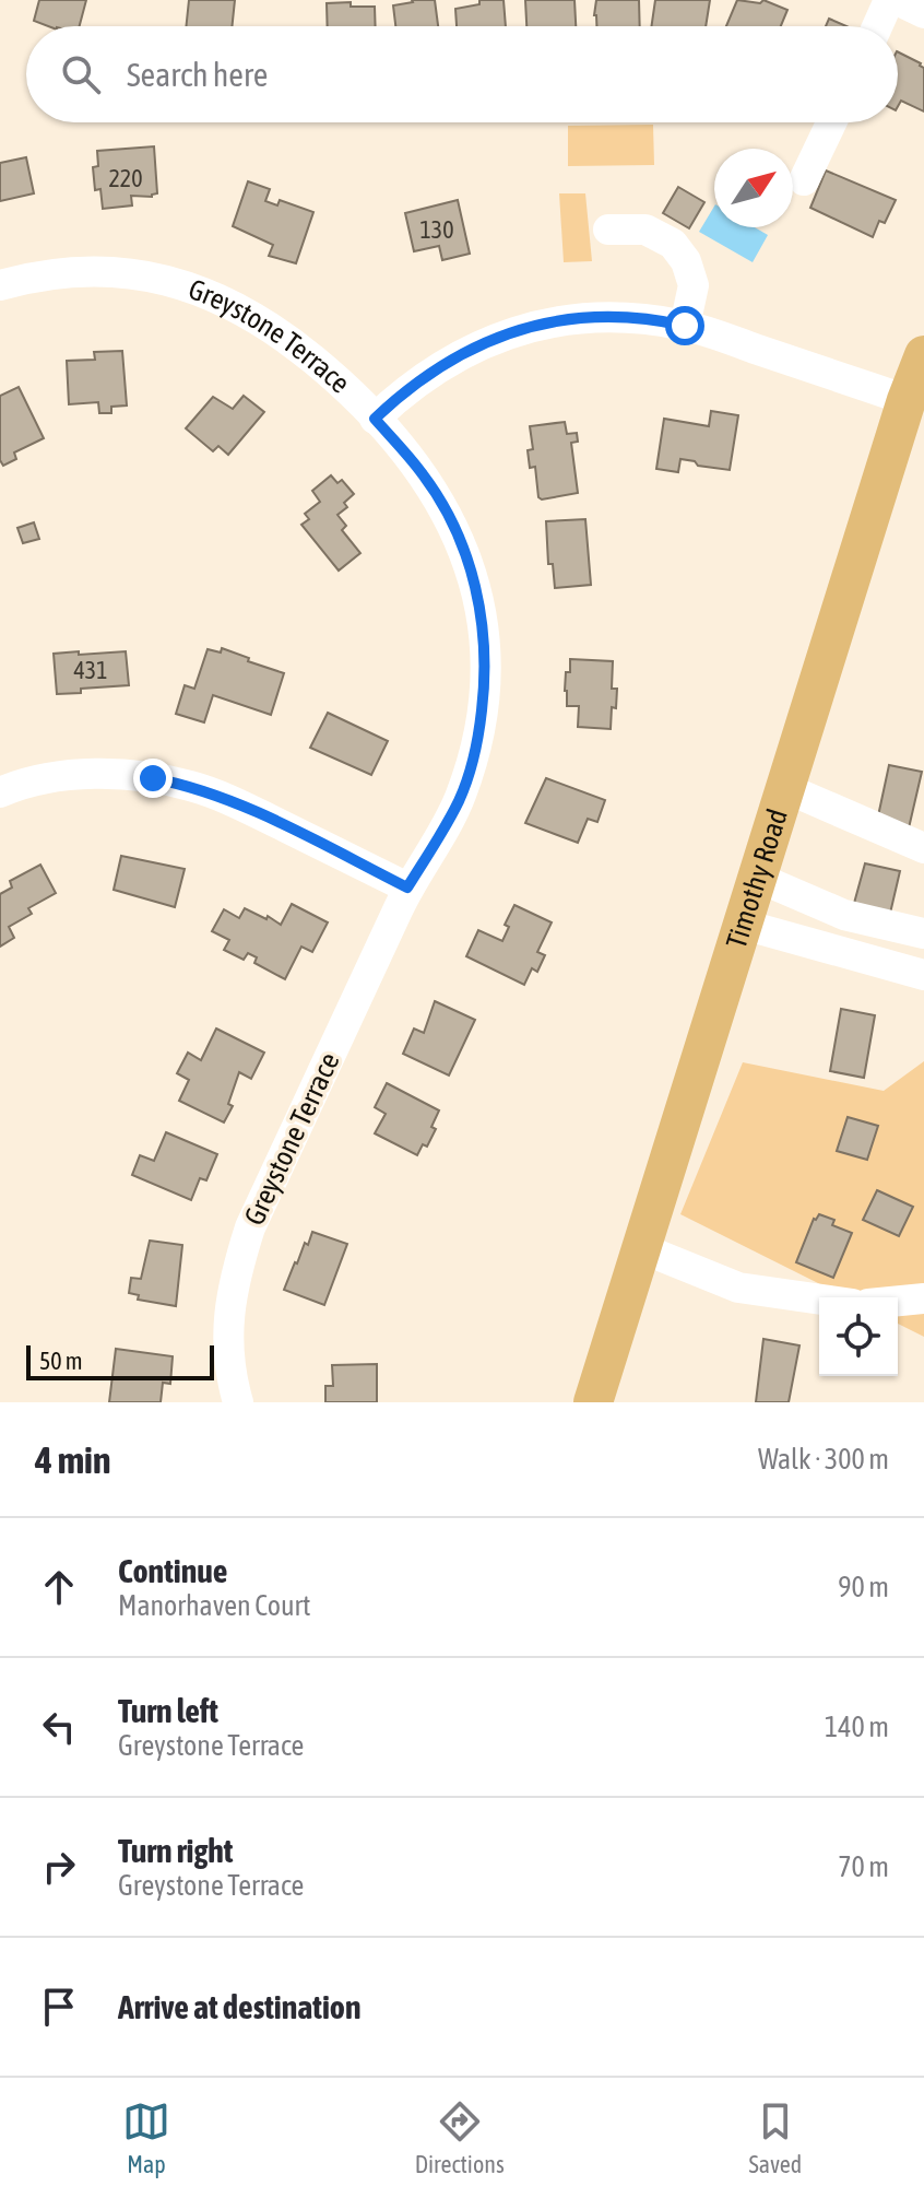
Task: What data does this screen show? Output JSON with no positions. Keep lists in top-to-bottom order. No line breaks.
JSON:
{"streets":{"main road":["Timothy Road"],"street":["Greystone Terrace"]},"house_numbers":["220","130","431"],"scale_bar":"50 m","north":"top right","page":{"search":"Search here","scale":"50 m","heading":["4 min","Walk · 300 m"],"list":[["Continue","Manorhaven Court","90 m"],["Turn left","Greystone Terrace","140 m"],["Turn right","Greystone Terrace","70 m"],"Arrive at destination"],"nav":["Map","Directions","Saved"]}}
